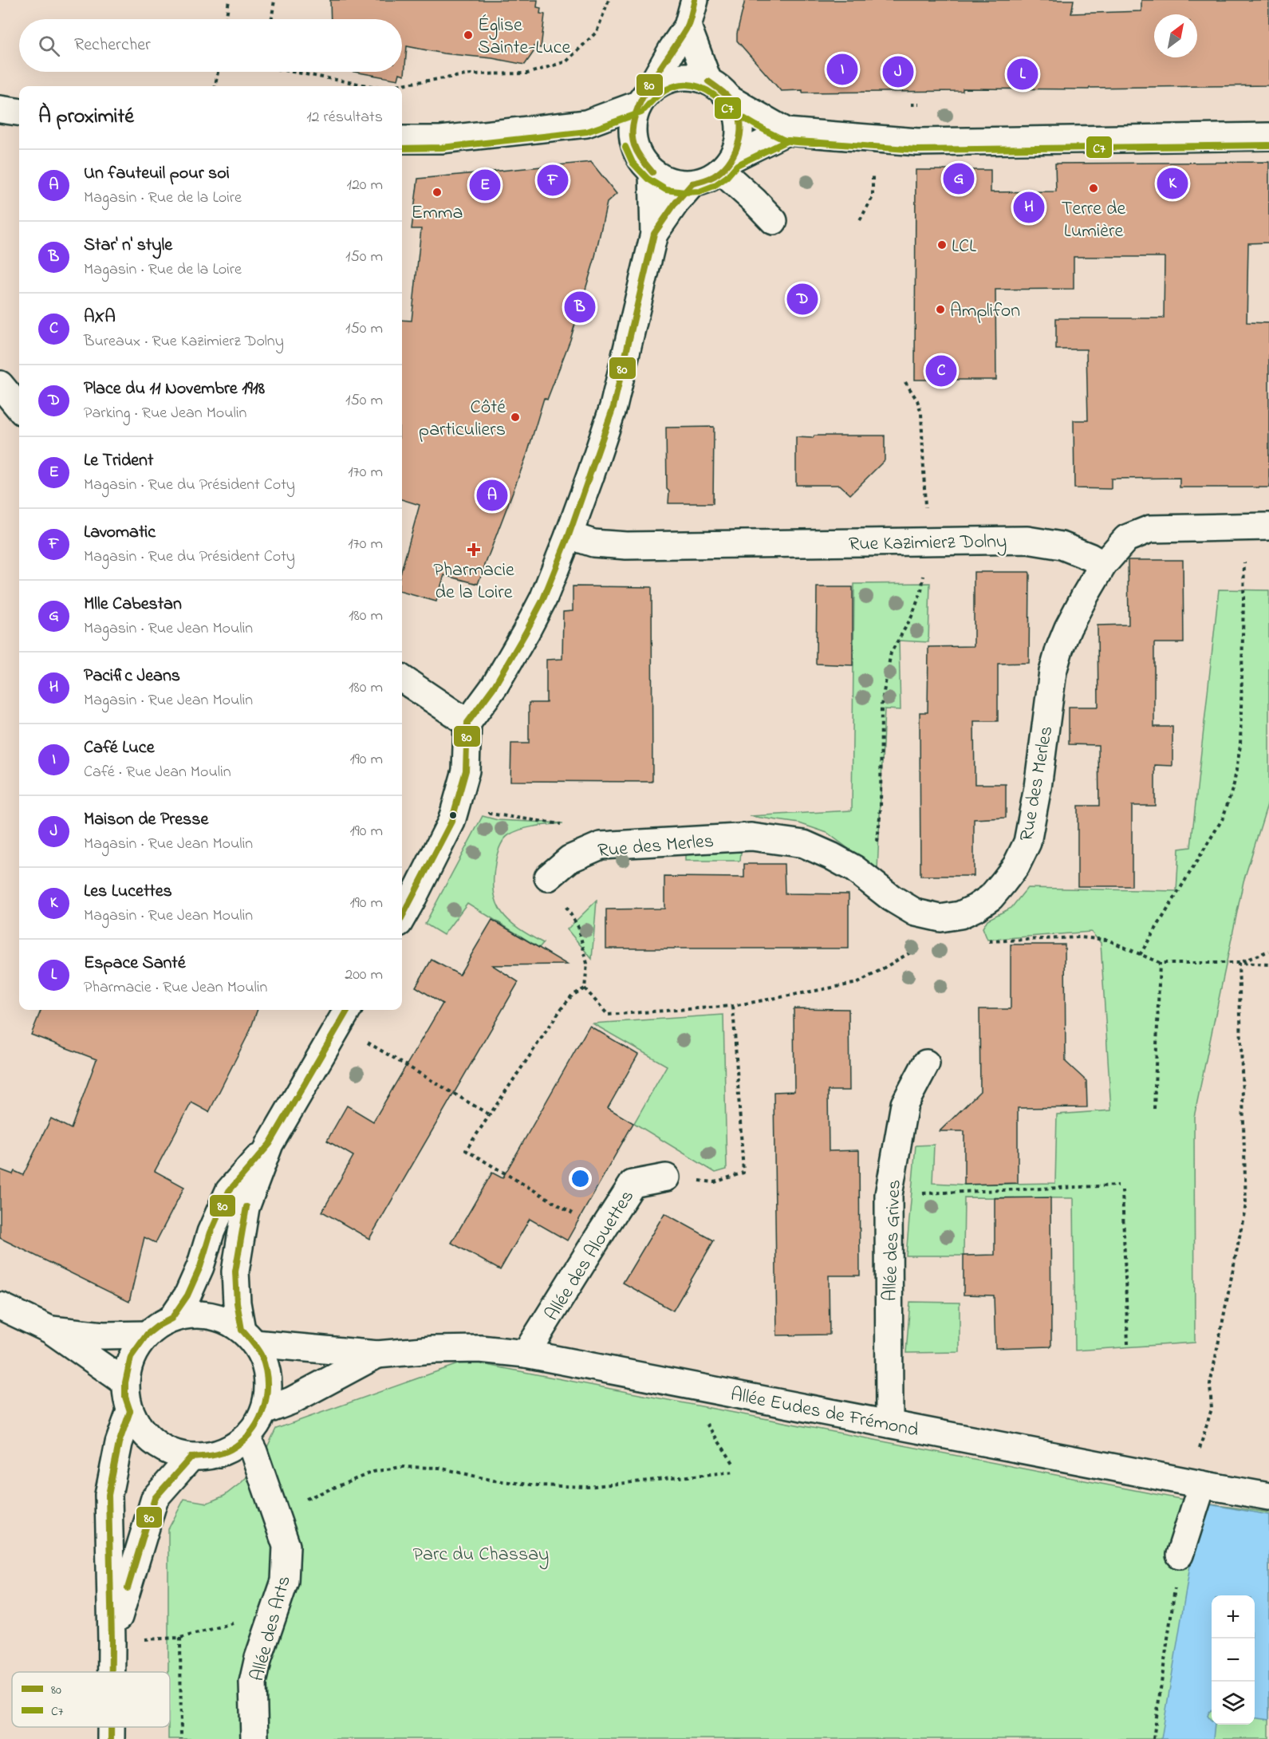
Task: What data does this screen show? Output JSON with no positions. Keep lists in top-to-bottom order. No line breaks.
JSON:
{"streets":{"street":["Rue Kazimierz Dolny","Rue des Merles","Allée des Grives","Allée des Alouettes","Allée Eudes de Frémond","Allée des Arts"]},"crossings":[["Rue Kazimierz Dolny","Rue des Merles"],["Allée des Grives","Allée Eudes de Frémond"],["Allée des Alouettes","Allée Eudes de Frémond"],["Allée Eudes de Frémond","Allée des Arts"]],"parks":["Parc du Chassay"],"places":{"other":["Église Sainte-Luce","Terre de Lumière","Emma","LCL","Amplifon","Côté particuliers"],"health":["Pharmacie de la Loire"]},"lines":["transit line 80","transit line C7"],"legend":["80","C7"],"north":"top right","page":{"search":"Rechercher","pins":["I","J","L","G","F","K","E","H","D","B","C","A"],"heading":["À proximité","12 résultats"],"list":[{"mark":"A","name":"Un fauteuil pour soi","note":"Magasin · Rue de la Loire","value":"120 m"},{"mark":"B","name":"Star' n' style","note":"Magasin · Rue de la Loire","value":"150 m"},{"mark":"C","name":"AXA","note":"Bureaux · Rue Kazimierz Dolny","value":"150 m"},{"mark":"D","name":"Place du 11 Novembre 1918","note":"Parking · Rue Jean Moulin","value":"150 m"},{"mark":"E","name":"Le Trident","note":"Magasin · Rue du Président Coty","value":"170 m"},{"mark":"F","name":"Lavomatic","note":"Magasin · Rue du Président Coty","value":"170 m"},{"mark":"G","name":"Mlle Cabestan","note":"Magasin · Rue Jean Moulin","value":"180 m"},{"mark":"H","name":"Pacific Jeans","note":"Magasin · Rue Jean Moulin","value":"180 m"},{"mark":"I","name":"Café Luce","note":"Café · Rue Jean Moulin","value":"190 m"},{"mark":"J","name":"Maison de Presse","note":"Magasin · Rue Jean Moulin","value":"190 m"},{"mark":"K","name":"Les Lucettes","note":"Magasin · Rue Jean Moulin","value":"190 m"},{"mark":"L","name":"Espace Santé","note":"Pharmacie · Rue Jean Moulin","value":"200 m"}],"map_buttons":["+","−"]}}
